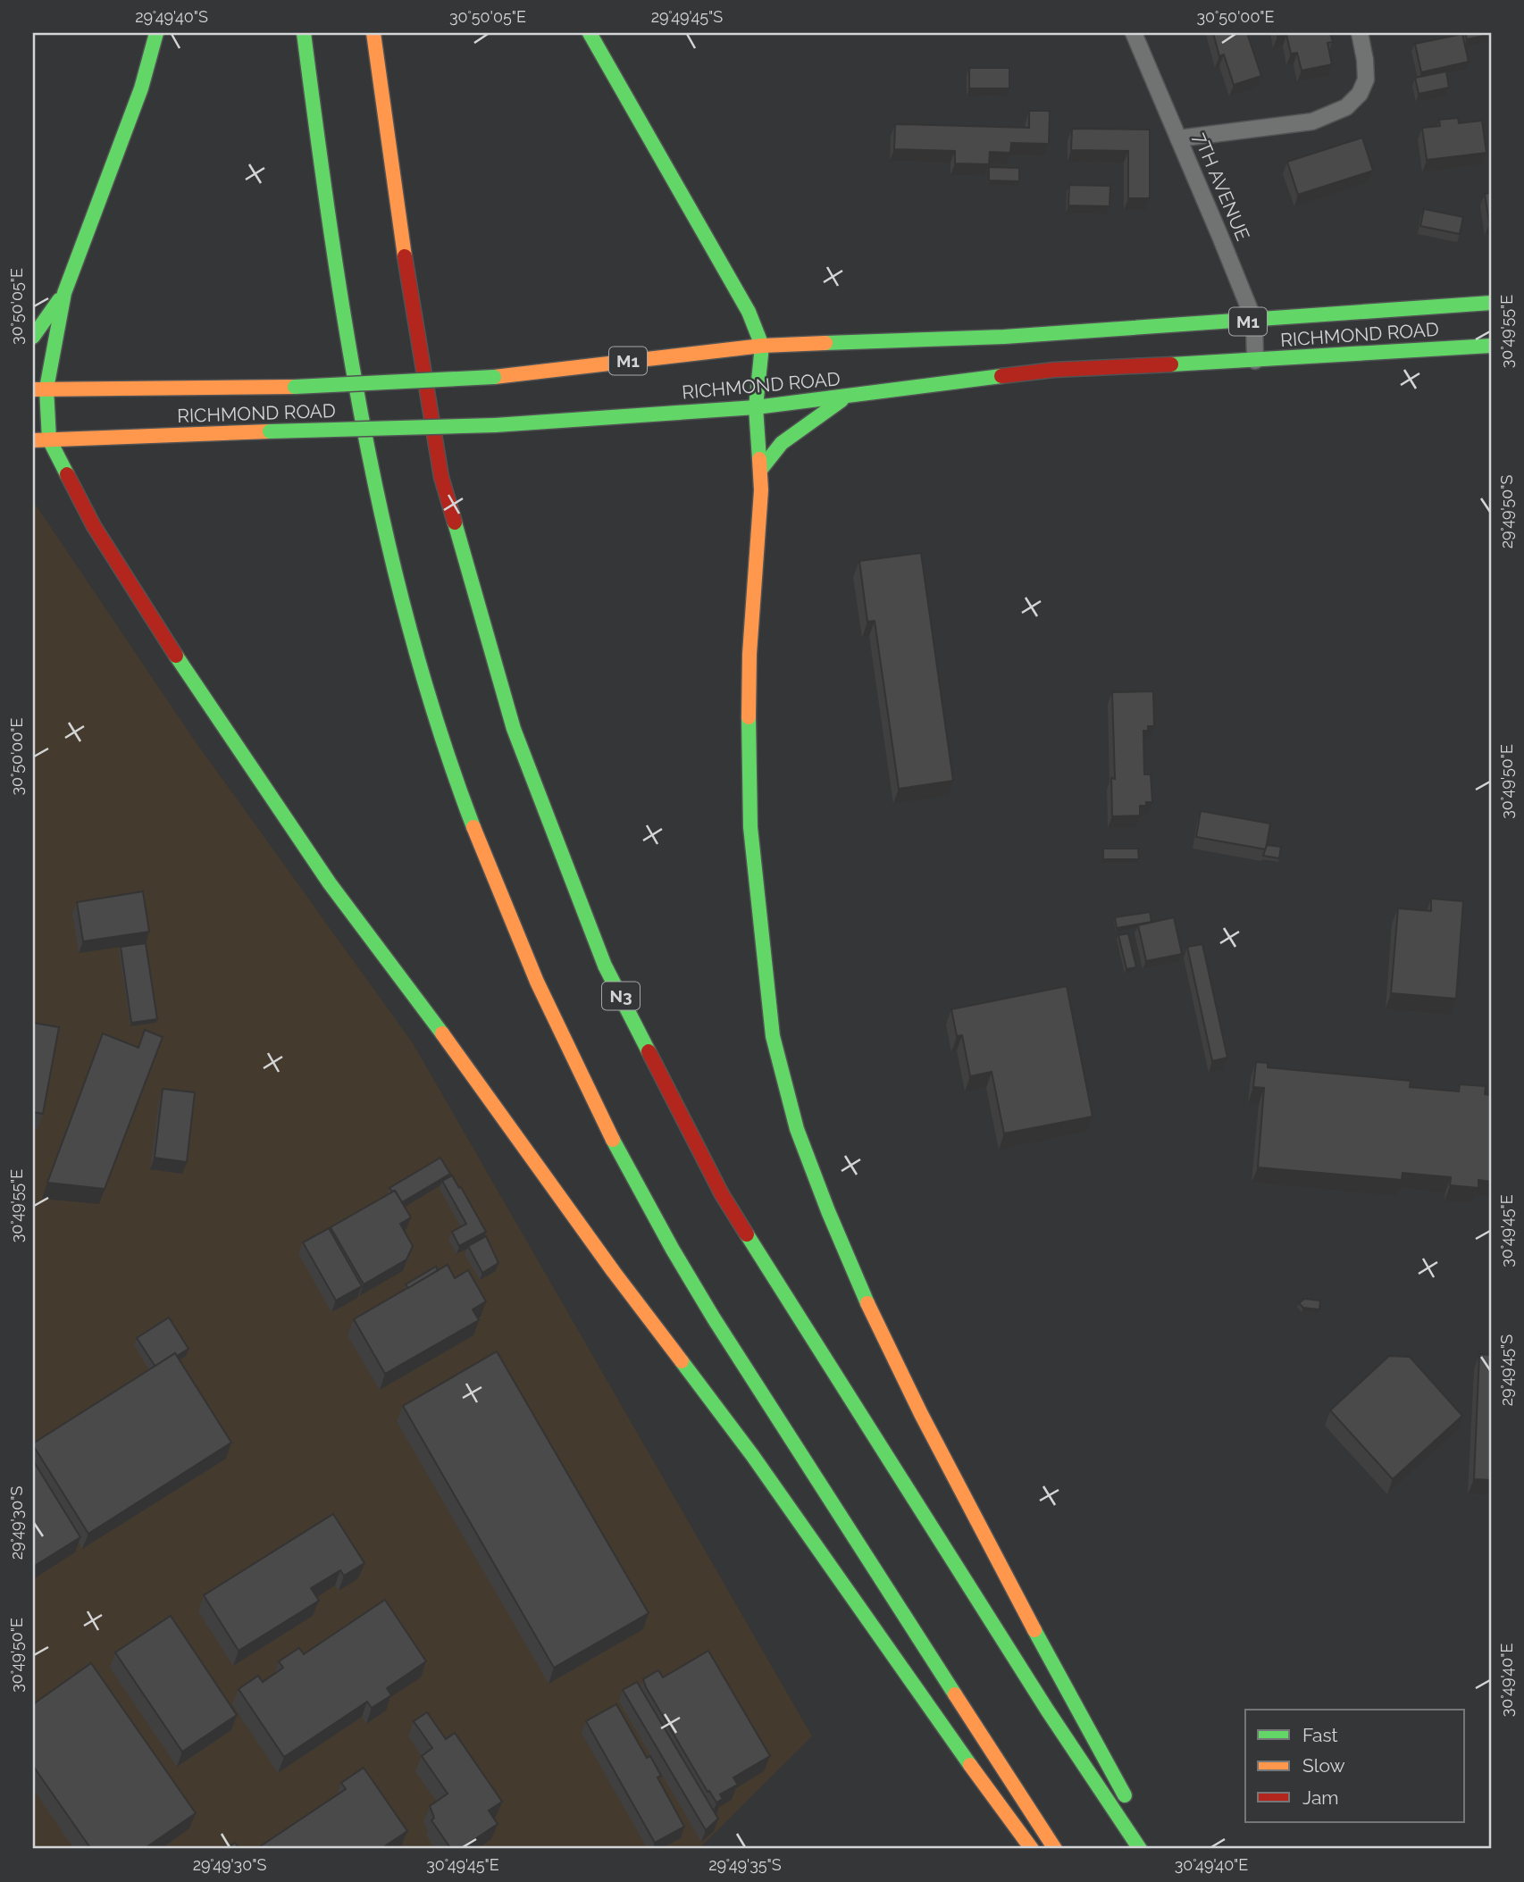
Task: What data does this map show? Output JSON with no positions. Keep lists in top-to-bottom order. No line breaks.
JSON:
{"streets":{"highway":["M1","RICHMOND ROAD","N3"],"street":["7TH AVENUE"]},"crossings":[["7TH AVENUE","RICHMOND ROAD"]],"legend":["Fast","Slow","Jam"],"coordinates":["29°49'40\"S","30°50'05\"E","29°49'45\"S","30°50'00\"E","30°49'55\"E","29°49'50\"S","30°49'50\"E","30°49'45\"E","29°49'30\"S","30°49'40\"E","29°49'35\"S"]}
